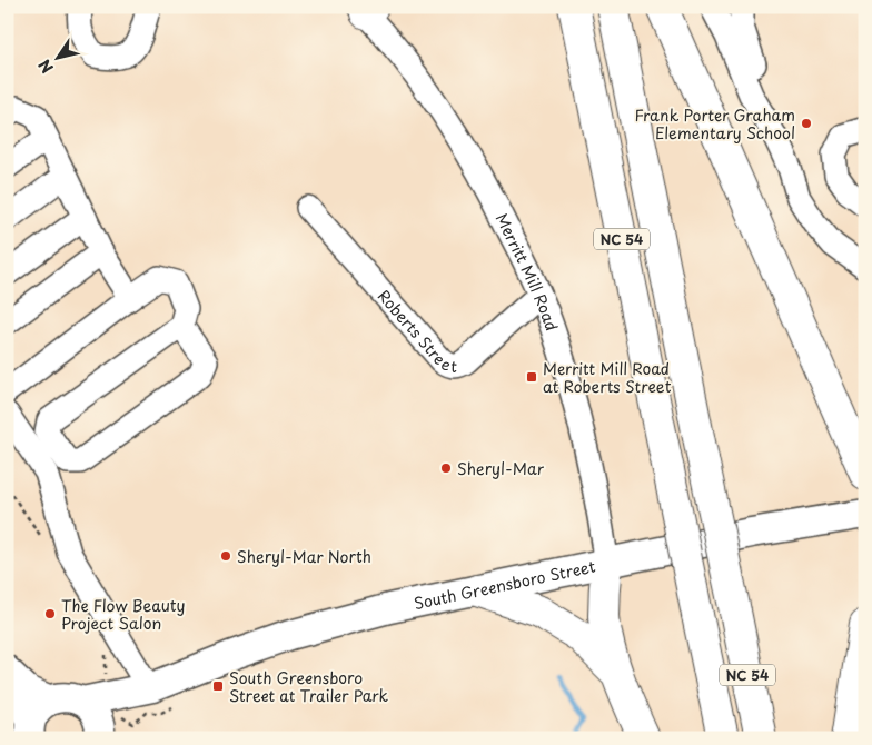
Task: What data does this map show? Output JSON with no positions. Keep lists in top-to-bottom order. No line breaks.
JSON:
{"streets":{"highway":["NC 54"],"main road":["South Greensboro Street"],"street":["Merritt Mill Road","Roberts Street"]},"crossings":[["Merritt Mill Road","Roberts Street"],["Merritt Mill Road","South Greensboro Street"]],"places":{"other":["Frank Porter Graham Elementary School","Sheryl-Mar","Sheryl-Mar North","The Flow Beauty Project Salon"],"transit":["Merritt Mill Road at Roberts Street","South Greensboro Street at Trailer Park"]},"north":"bottom left"}
